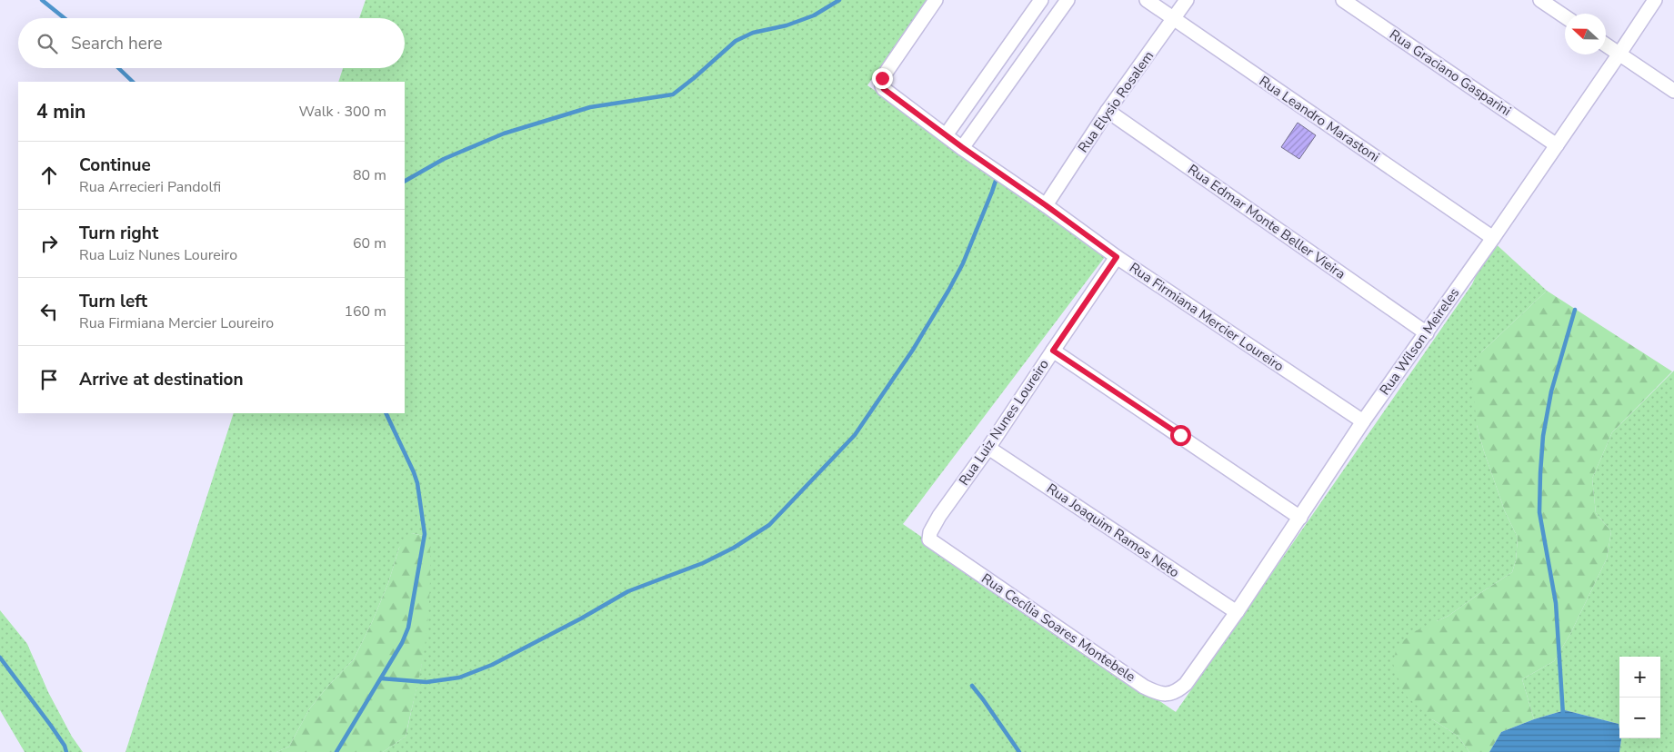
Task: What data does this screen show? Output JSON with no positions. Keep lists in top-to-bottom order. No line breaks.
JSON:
{"streets":{"street":["Rua Graciano Gasparini","Rua Elysio Rosalem","Rua Leandro Marastoni","Rua Edmar Monte Beller Vieira","Rua Firmiana Mercier Loureiro","Rua Wilson Meireles","Rua Luiz Nunes Loureiro","Rua Joaquim Ramos Neto","Rua Cecília Soares Montebele"]},"crossings":[["Rua Graciano Gasparini","Rua Wilson Meireles"],["Rua Elysio Rosalem","Rua Leandro Marastoni"],["Rua Elysio Rosalem","Rua Edmar Monte Beller Vieira"],["Rua Elysio Rosalem","Rua Firmiana Mercier Loureiro"],["Rua Leandro Marastoni","Rua Wilson Meireles"],["Rua Edmar Monte Beller Vieira","Rua Wilson Meireles"],["Rua Firmiana Mercier Loureiro","Rua Wilson Meireles"],["Rua Firmiana Mercier Loureiro","Rua Luiz Nunes Loureiro"],["Rua Wilson Meireles","Rua Joaquim Ramos Neto"],["Rua Wilson Meireles","Rua Cecília Soares Montebele"],["Rua Luiz Nunes Loureiro","Rua Joaquim Ramos Neto"],["Rua Luiz Nunes Loureiro","Rua Cecília Soares Montebele"]],"north":"left","page":{"search":"Search here","heading":["4 min","Walk · 300 m"],"list":[["Continue","Rua Arrecieri Pandolfi","80 m"],["Turn right","Rua Luiz Nunes Loureiro","60 m"],["Turn left","Rua Firmiana Mercier Loureiro","160 m"],"Arrive at destination"],"map_buttons":["+","−"]}}
